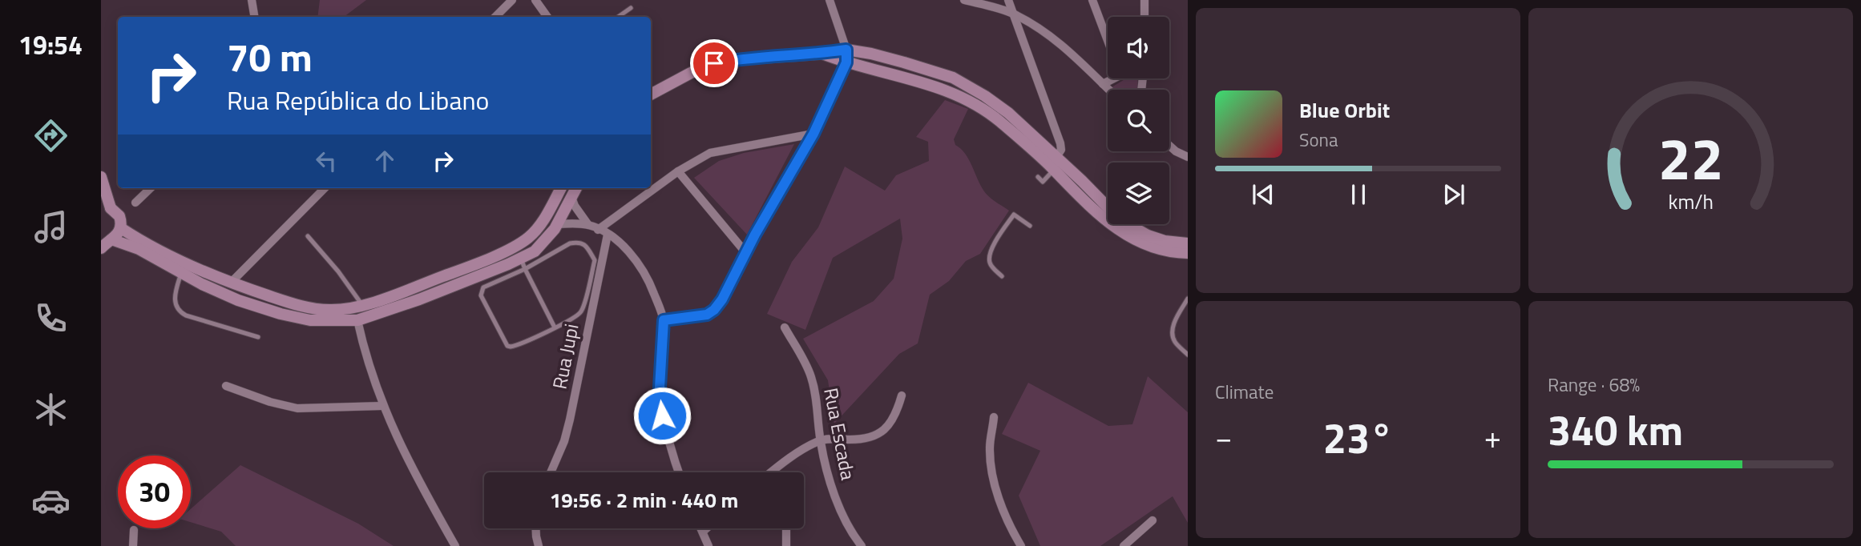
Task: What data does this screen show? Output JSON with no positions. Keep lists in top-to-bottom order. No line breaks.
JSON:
{"streets":{"street":["Rua Jupi","Rua Escada"]},"page":{"tabs":"19:54","turn":["70 m","Rua República do Libano"],"song":["Blue Orbit","Sona"],"tile":["Climate",["Range · 68%","340 km"]],"heat":["−","23°","+"],"limit":"30","trip":"19:56 · 2 min · 440 m","gauge":["22","km/h"]}}
